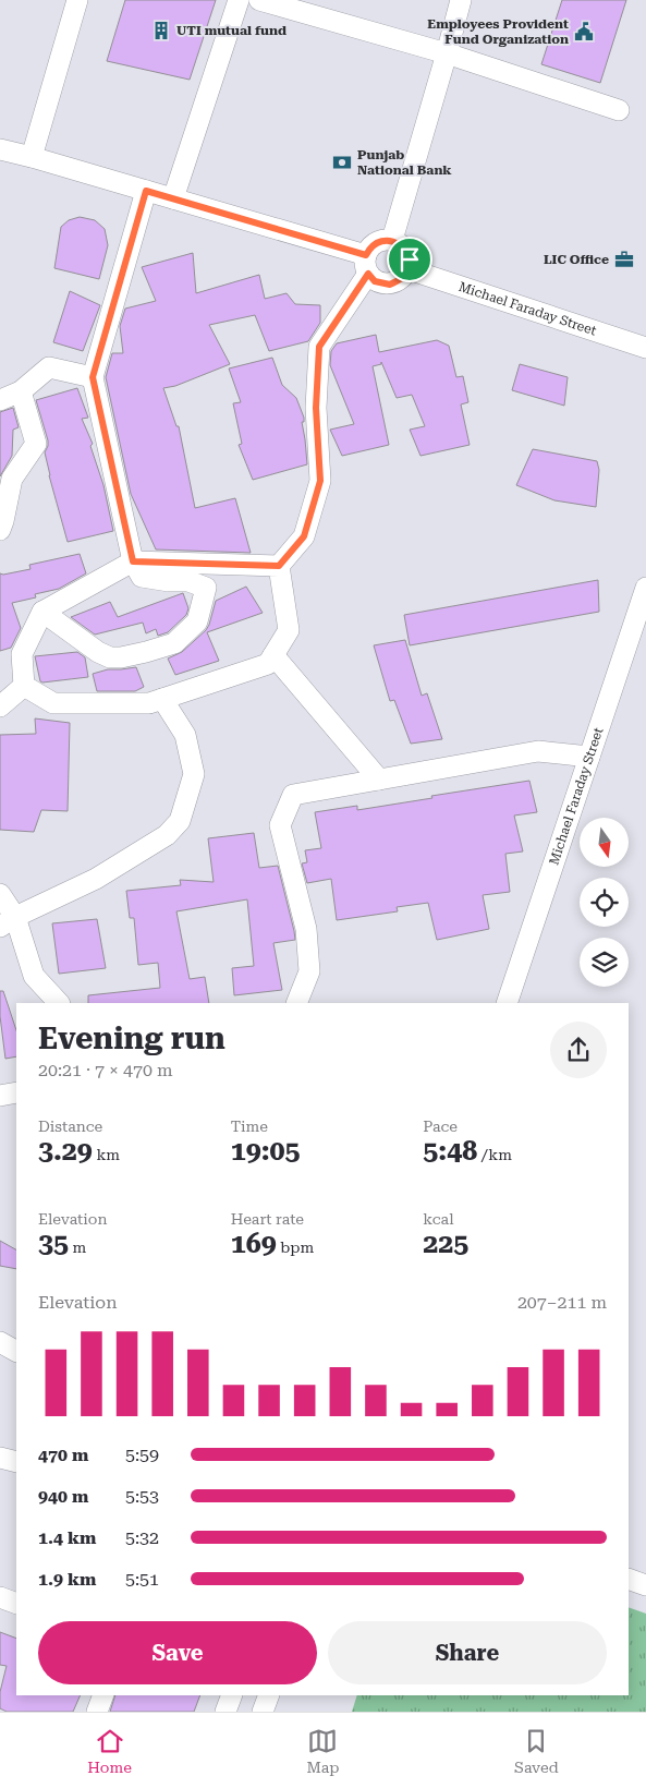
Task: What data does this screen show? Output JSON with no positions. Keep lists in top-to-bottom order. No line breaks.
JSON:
{"streets":{"street":["Michael Faraday Street"]},"places":{"building":["UTI mutual fund"],"public building":["Employees Provident Fund Organization"],"bank":["Punjab National Bank"],"office":["LIC Office"]},"north":"bottom","page":{"heading":["Evening run","20:21 · 7 × 470 m"],"stats":[["Distance","3.29 km"],["Time","19:05"],["Pace","5:48 /km"],["Elevation","35 m"],["Heart rate","169 bpm"],["kcal","225"]],"chart":["Elevation","207–211 m"],"list":[{"name":"470 m","note":"5:59"},{"name":"940 m","note":"5:53"},{"name":"1.4 km","note":"5:32"},{"name":"1.9 km","note":"5:51"}],"buttons":["Save","Share"],"tabs":["Home","Map","Saved"]}}
